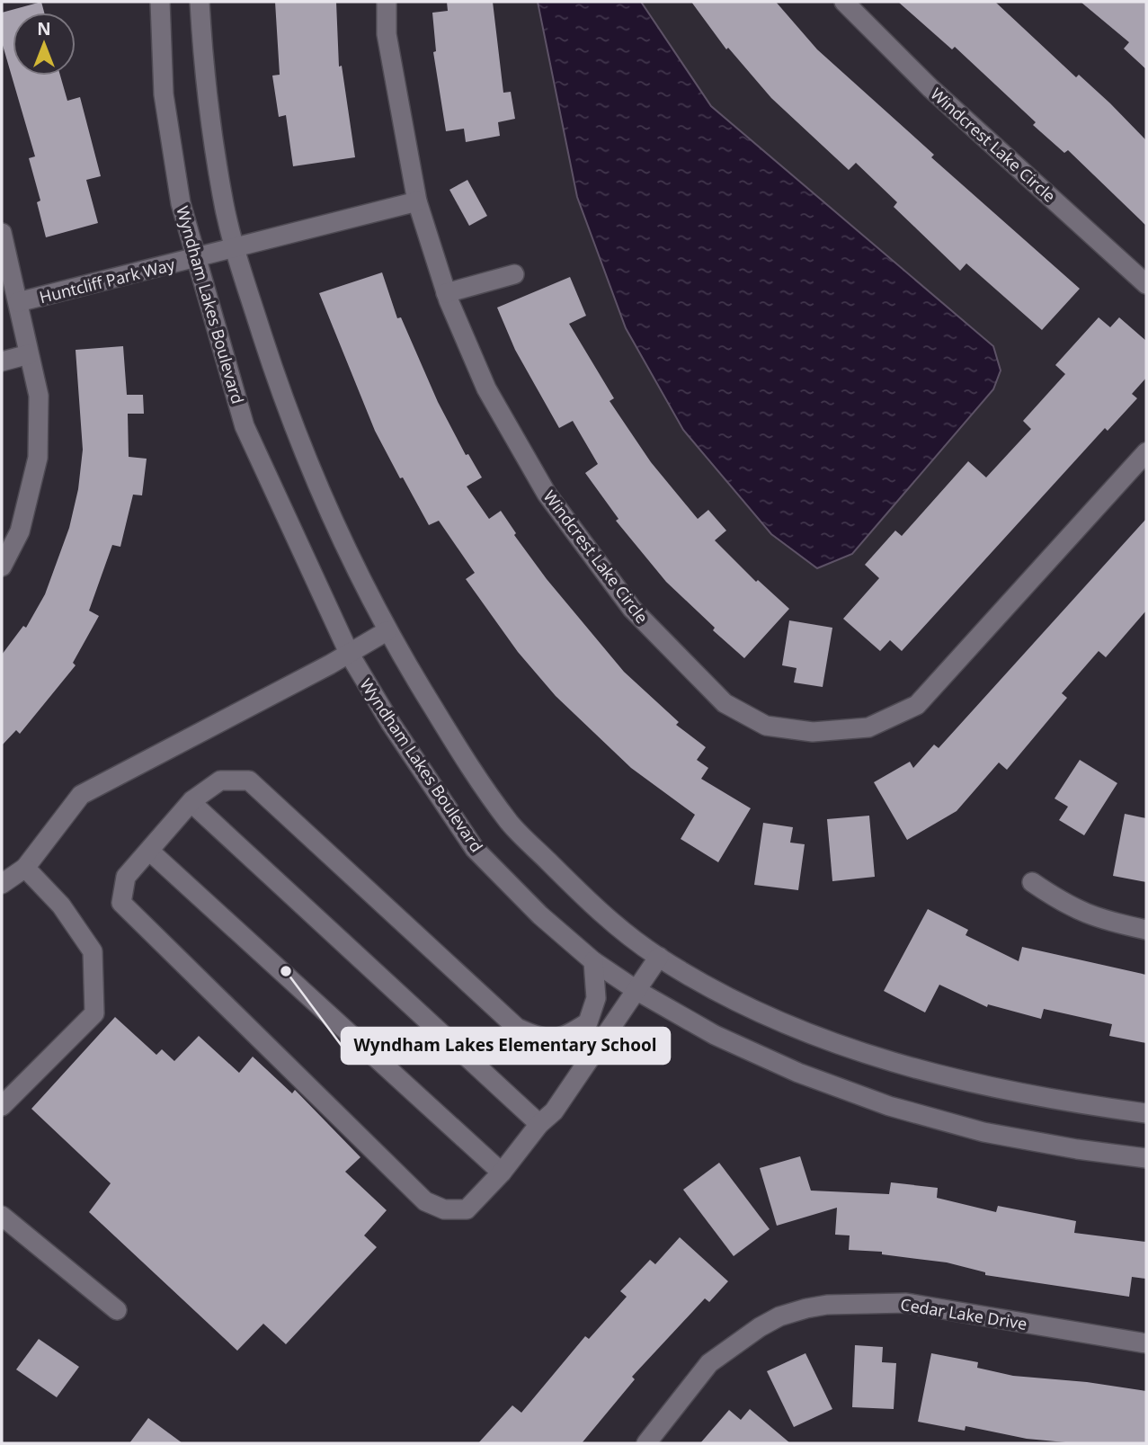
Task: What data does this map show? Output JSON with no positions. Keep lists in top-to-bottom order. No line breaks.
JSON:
{"streets":{"street":["Windcrest Lake Circle","Huntcliff Park Way","Wyndham Lakes Boulevard","Cedar Lake Drive"]},"crossings":[["Huntcliff Park Way","Wyndham Lakes Boulevard"]],"places":["Wyndham Lakes Elementary School"],"north":"top"}
